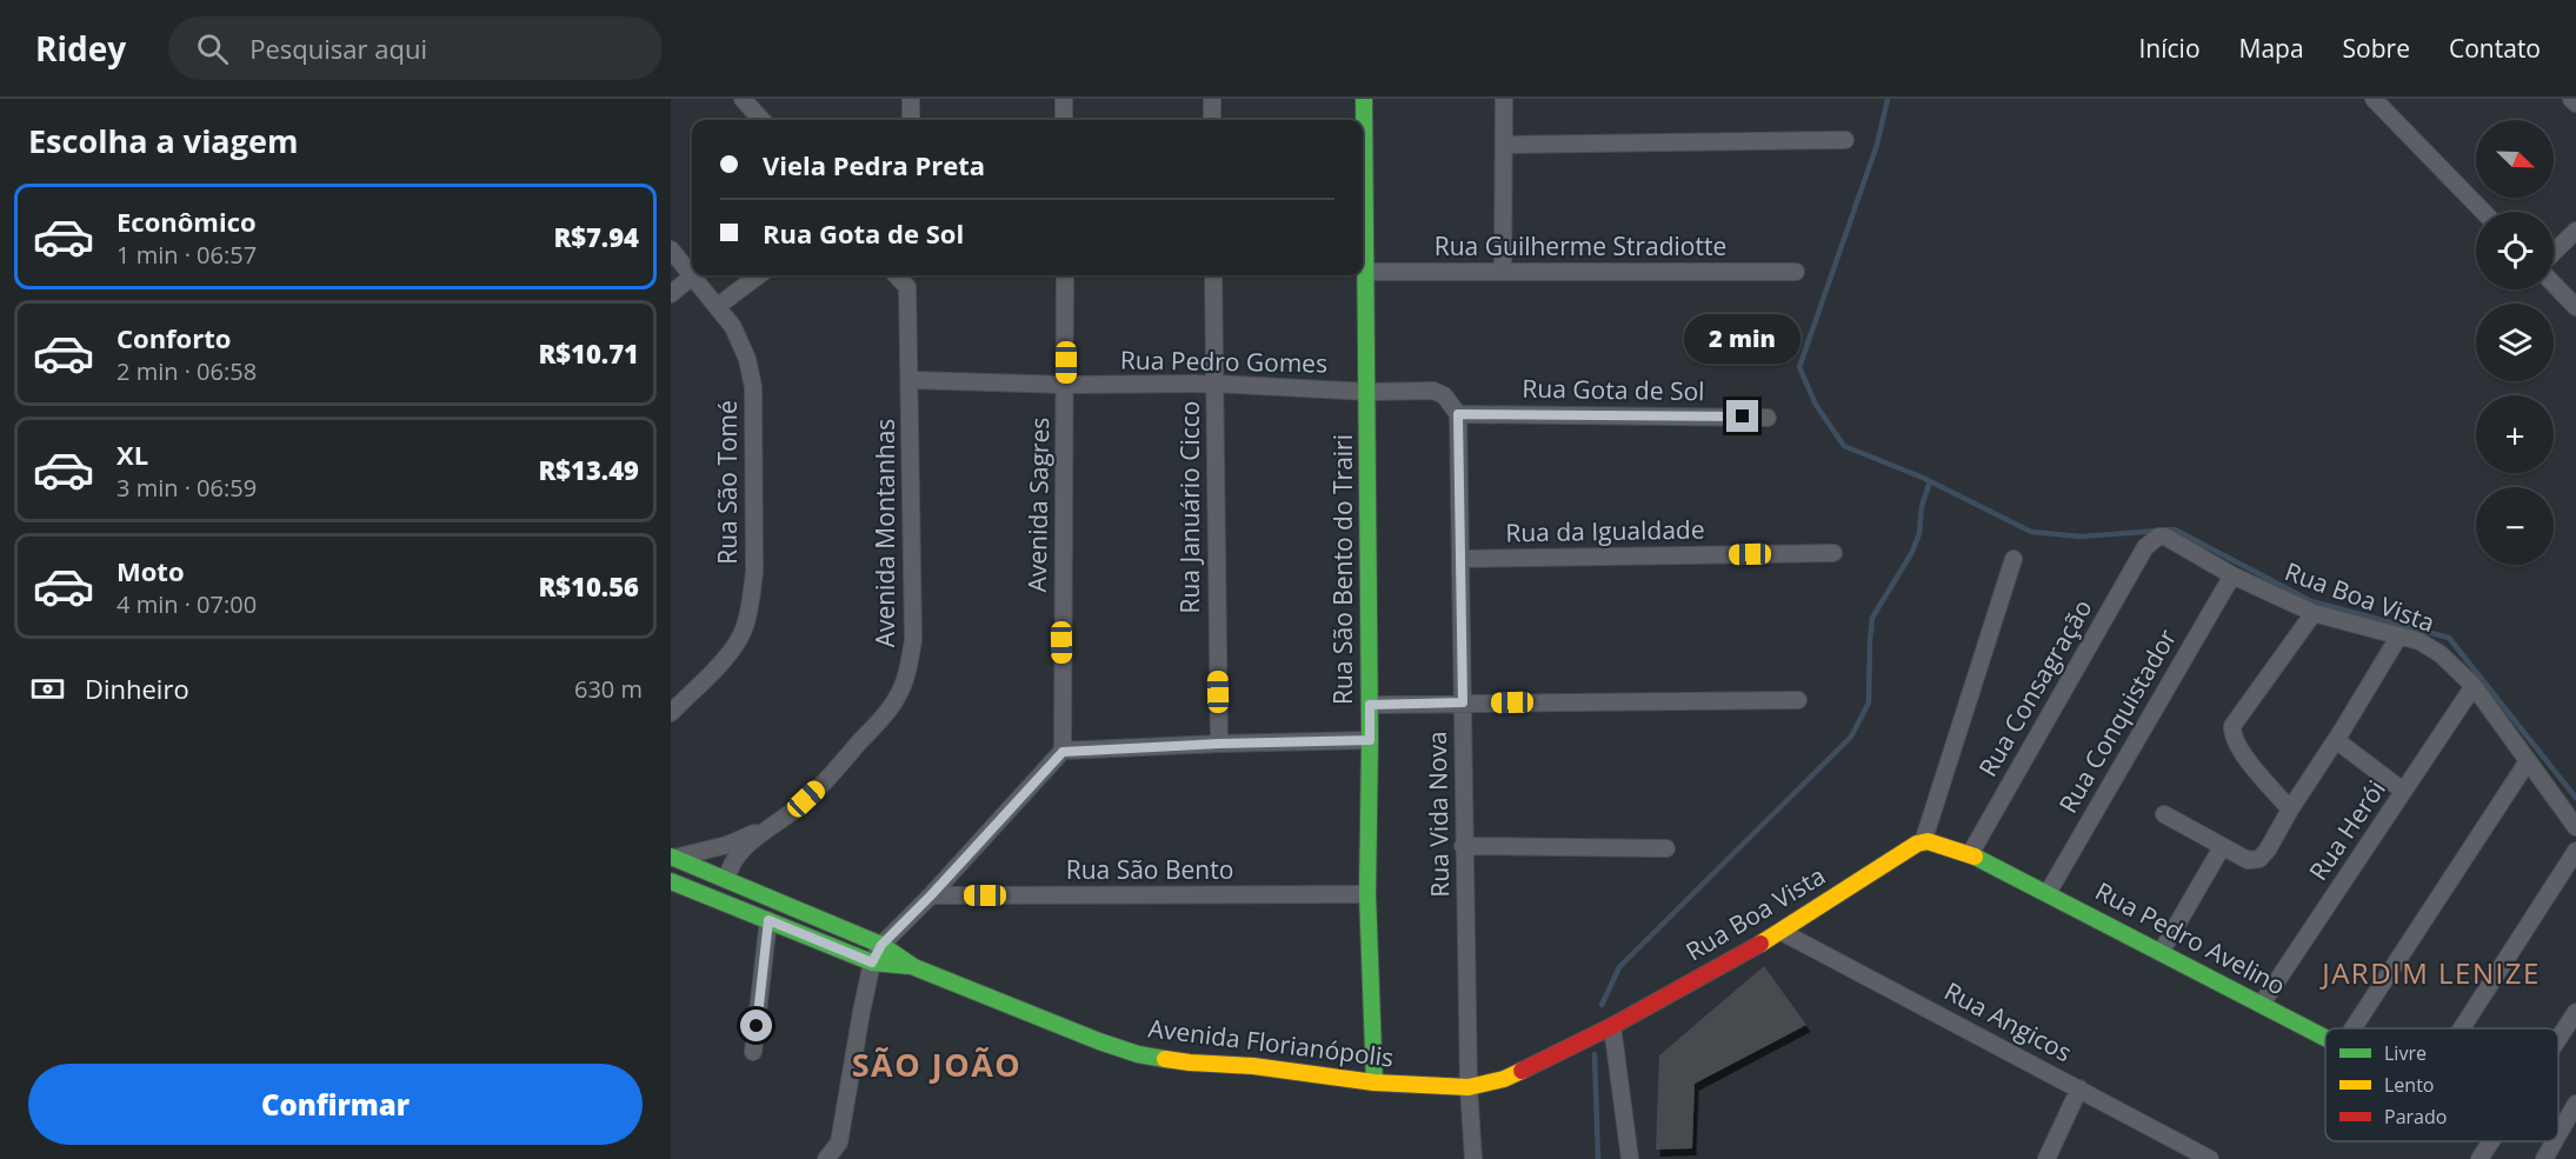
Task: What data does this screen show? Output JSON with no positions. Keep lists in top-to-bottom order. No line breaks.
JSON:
{"streets":{"street":["Rua Guilherme Stradiotte","Rua Pedro Gomes","Rua Gota de Sol","Rua São Tomé","Avenida Sagres","Rua Januário Cicco","Rua da Igualdade","Avenida Montanhas","Rua São Bento do Trairi","Rua Boa Vista","Rua Consagração","Rua Conquistador","Rua Vida Nova","Rua Herói","Rua São Bento","Rua Pedro Avelino","Rua Angicos","Avenida Florianópolis"]},"crossings":[["Rua Guilherme Stradiotte","Rua São Bento do Trairi"],["Rua Pedro Gomes","Rua Gota de Sol"],["Rua Pedro Gomes","Avenida Sagres"],["Rua Pedro Gomes","Rua Januário Cicco"],["Rua Pedro Gomes","Avenida Montanhas"],["Rua Pedro Gomes","Rua São Bento do Trairi"],["Rua Pedro Gomes","Rua Vida Nova"],["Rua Gota de Sol","Rua Vida Nova"],["Rua da Igualdade","Rua Vida Nova"],["Avenida Montanhas","Avenida Florianópolis"],["Rua São Bento do Trairi","Rua São Bento"],["Rua São Bento do Trairi","Avenida Florianópolis"],["Rua Boa Vista","Rua Consagração"],["Rua Boa Vista","Rua Conquistador"],["Rua Boa Vista","Rua Herói"],["Rua Boa Vista","Rua Angicos"],["Rua Consagração","Rua Pedro Avelino"],["Rua Conquistador","Rua Pedro Avelino"],["Rua Vida Nova","Avenida Florianópolis"],["Rua Herói","Rua Pedro Avelino"]],"districts":["JARDIM LENIZE","SÃO JOÃO"],"legend":["Livre","Lento","Parado"],"north":"bottom right","page":{"header":"Ridey","search":"Pesquisar aqui","nav":["Início","Mapa","Sobre","Contato"],"heading":"Escolha a viagem","map_buttons":["+","−"],"banner":["Viela Pedra Preta","Rua Gota de Sol"],"list":[{"name":"Econômico","note":"1 min · 06:57","value":"R$7.94"},{"name":"Conforto","note":"2 min · 06:58","value":"R$10.71"},{"name":"XL","note":"3 min · 06:59","value":"R$13.49"},{"name":"Moto","note":"4 min · 07:00","value":"R$10.56"}],"bubble":"2 min","pay":["Dinheiro","630 m"],"buttons":"Confirmar"}}
